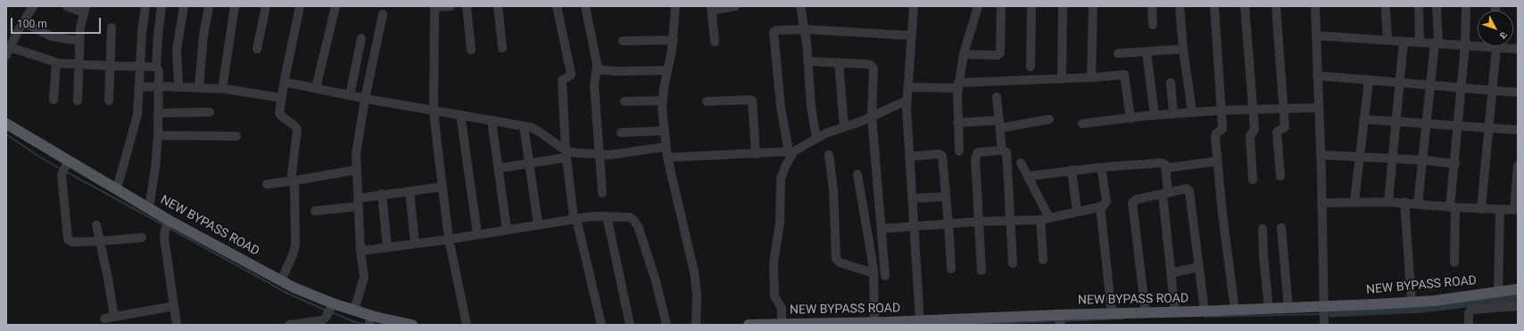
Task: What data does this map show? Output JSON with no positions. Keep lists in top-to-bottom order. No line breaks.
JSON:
{"streets":{"main road":["NEW BYPASS ROAD"]},"scale_bar":"100 m","north":"bottom right"}
